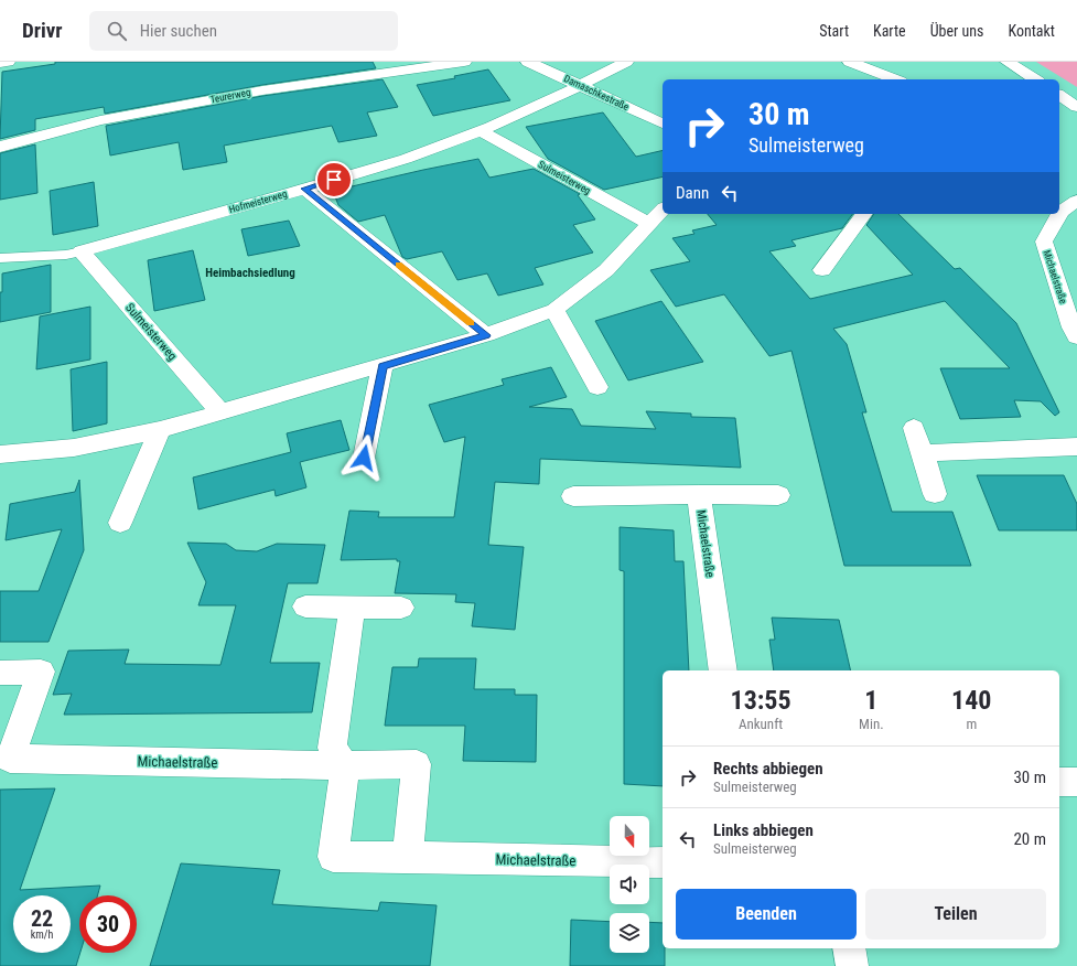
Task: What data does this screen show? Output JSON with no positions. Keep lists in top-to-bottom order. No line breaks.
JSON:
{"streets":{"street":["Damaschkestraße","Teurerweg","Sulmeisterweg","Hofmeisterweg","Michaelstraße"]},"crossings":[["Damaschkestraße","Hofmeisterweg"],["Sulmeisterweg","Hofmeisterweg"]],"districts":["Heimbachsiedlung"],"north":"bottom","page":{"header":"Drivr","search":"Hier suchen","nav":["Start","Karte","Über uns","Kontakt"],"turn":["30 m","Sulmeisterweg"],"then":"Dann","eta":["13:55","Ankunft","1","Min.","140","m"],"list":[{"name":"Rechts abbiegen","note":"Sulmeisterweg","value":"30 m"},{"name":"Links abbiegen","note":"Sulmeisterweg","value":"20 m"}],"buttons":["Beenden","Teilen"],"speed":"22 km/h","limit":"30"}}
